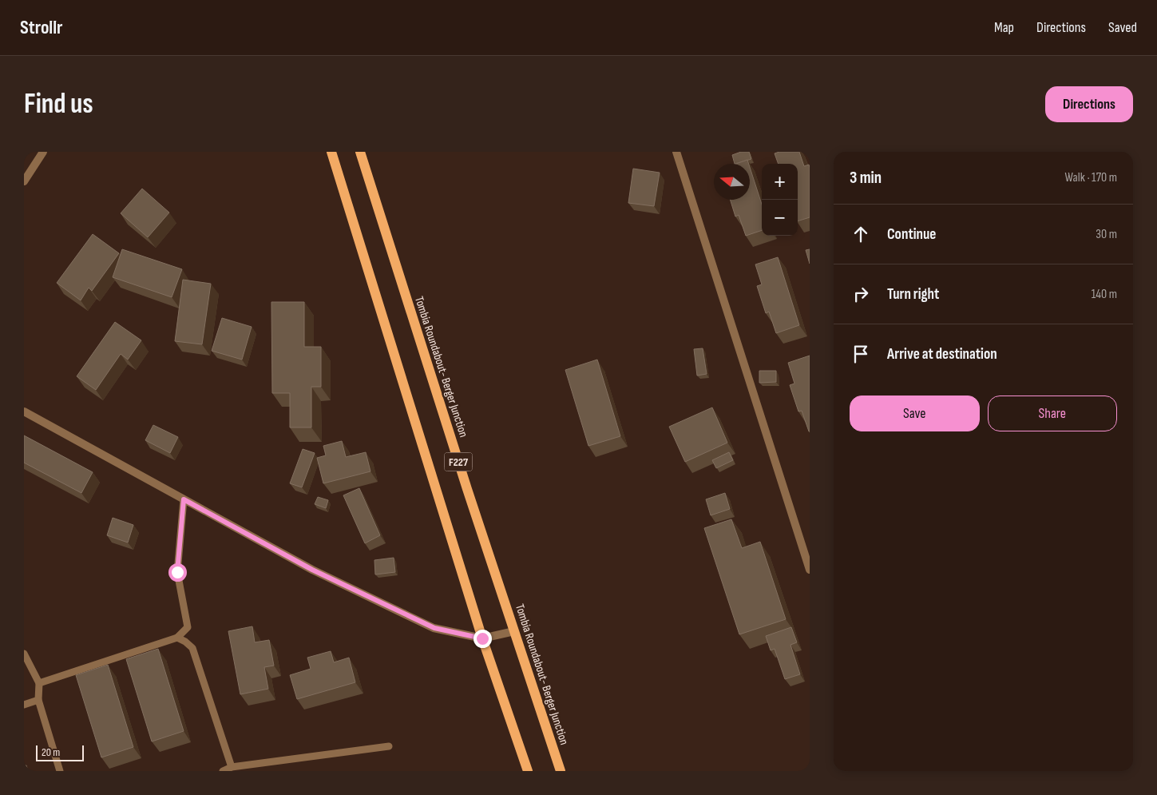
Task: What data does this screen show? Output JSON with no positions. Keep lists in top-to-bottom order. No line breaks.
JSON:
{"streets":{"main road":["Tombia Roundabout- Berger Junction","F227"]},"scale_bar":"20 m","north":"left","page":{"header":"Strollr","nav":["Map","Directions","Saved"],"buttons":["Directions",["Save","Share"]],"title":"Find us","heading":["3 min","Walk · 170 m"],"map_buttons":["+","−"],"list":[["Continue","30 m"],["Turn right","140 m"],"Arrive at destination"],"scale":"20 m"}}
